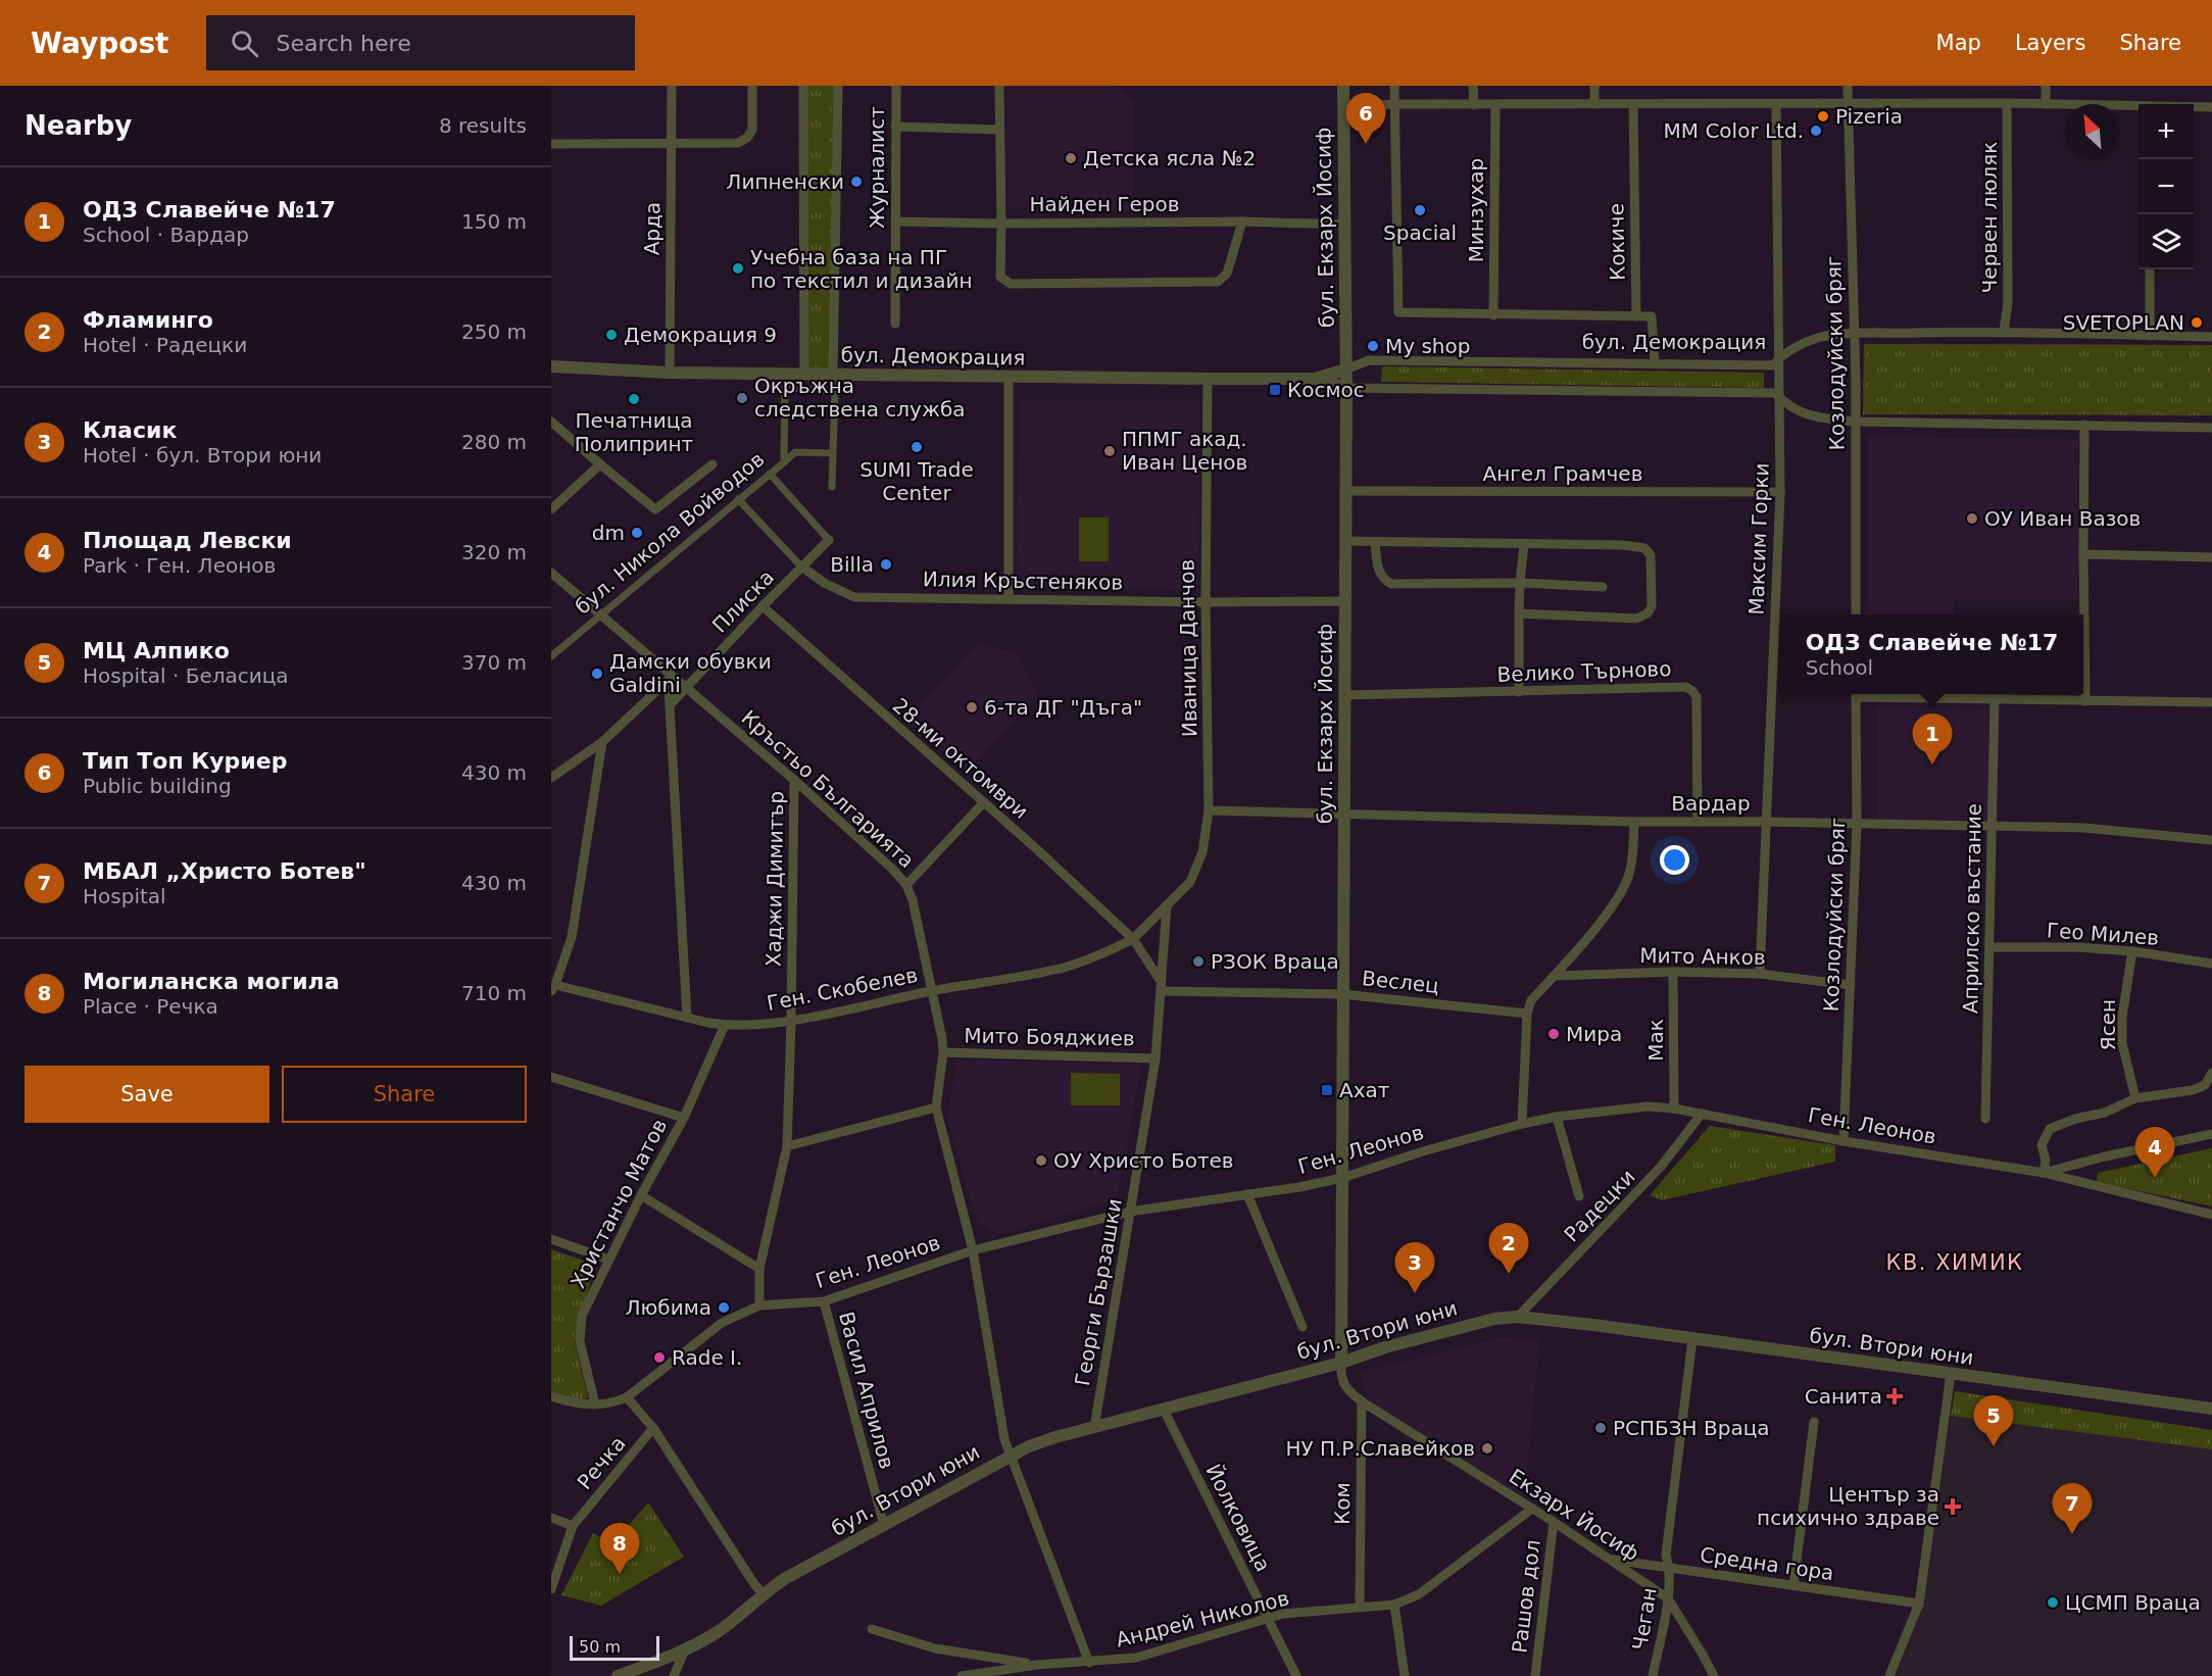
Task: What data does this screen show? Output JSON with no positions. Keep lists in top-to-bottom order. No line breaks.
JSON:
{"streets":{"street":["Журналист","Найден Геров","Минзухар","Червен люляк","бул. Екзарх Йосиф","Арда","Кокиче","бул. Демокрация","Козлодуйски бряг","Ангел Грамчев","бул. Никола Войводов","Максим Горки","Илия Кръстеняков","Плиска","Иваница Данчов","Велико Търново","28-ми октомври","Кръстьо Българията","Вардар","Хаджи Димитър","Априлско въстание","Гео Милев","Мито Анков","Веслец","Ген. Скобелев","Ясен","Мито Бояджиев","Мак","Ген. Леонов","Христанчо Матов","Радецки","Георги Бързашки","бул. Втори юни","Васил Априлов","Речка","Ком","Екзарх Йосиф","Йолковица","Средна гора","Рашов дол","Андрей Николов","Чеган"]},"crossings":[["Найден Геров","бул. Екзарх Йосиф"],["Червен люляк","бул. Демокрация"],["бул. Екзарх Йосиф","бул. Демокрация"],["бул. Екзарх Йосиф","Ангел Грамчев"],["бул. Екзарх Йосиф","Илия Кръстеняков"],["бул. Екзарх Йосиф","Велико Търново"],["бул. Екзарх Йосиф","Вардар"],["бул. Екзарх Йосиф","Веслец"],["бул. Екзарх Йосиф","Ген. Леонов"],["бул. Екзарх Йосиф","бул. Втори юни"],["бул. Екзарх Йосиф","Екзарх Йосиф"],["Арда","бул. Демокрация"],["бул. Демокрация","Козлодуйски бряг"],["бул. Демокрация","Максим Горки"],["бул. Демокрация","Иваница Данчов"],["Козлодуйски бряг","Вардар"],["Козлодуйски бряг","Мито Анков"],["Козлодуйски бряг","Ген. Леонов"],["Ангел Грамчев","Максим Горки"],["бул. Никола Войводов","Илия Кръстеняков"],["бул. Никола Войводов","Кръстьо Българията"],["Максим Горки","Вардар"],["Максим Горки","Мито Анков"],["Илия Кръстеняков","Плиска"],["Илия Кръстеняков","Иваница Данчов"],["Плиска","28-ми октомври"],["Плиска","Кръстьо Българията"],["Иваница Данчов","Вардар"],["Иваница Данчов","Ген. Скобелев"],["Иваница Данчов","Георги Бързашки"],["Велико Търново","Вардар"],["28-ми октомври","Веслец"],["28-ми октомври","Ген. Скобелев"],["28-ми октомври","Георги Бързашки"],["Кръстьо Българията","Хаджи Димитър"],["Кръстьо Българията","Ген. Скобелев"],["Кръстьо Българията","Мито Бояджиев"],["Кръстьо Българията","Ген. Леонов"],["Кръстьо Българията","бул. Втори юни"],["Кръстьо Българията","Андрей Николов"],["Вардар","Априлско въстание"],["Хаджи Димитър","Ген. Скобелев"],["Хаджи Димитър","Ген. Леонов"],["Априлско въстание","Гео Милев"],["Гео Милев","Ясен"],["Мито Анков","Мак"],["Веслец","Георги Бързашки"],["Ген. Скобелев","Христанчо Матов"],["Ген. Скобелев","Георги Бързашки"],["Мито Бояджиев","Георги Бързашки"],["Мак","Ген. Леонов"],["Ген. Леонов","Христанчо Матов"],["Ген. Леонов","Радецки"],["Ген. Леонов","Георги Бързашки"],["Ген. Леонов","Васил Априлов"],["Радецки","бул. Втори юни"],["Георги Бързашки","бул. Втори юни"],["бул. Втори юни","Васил Априлов"],["бул. Втори юни","Екзарх Йосиф"],["бул. Втори юни","Йолковица"],["бул. Втори юни","Чеган"],["Ком","Екзарх Йосиф"],["Ком","Андрей Николов"],["Екзарх Йосиф","Средна гора"],["Екзарх Йосиф","Рашов дол"],["Екзарх Йосиф","Андрей Николов"],["Екзарх Йосиф","Чеган"],["Йолковица","Андрей Николов"],["Средна гора","Чеган"]],"districts":["КВ. ХИМИК"],"places":{"other":["Pizeria","MM Color Ltd.","Детска ясла №2","Липненски","Spacial","Учебна база на ПГ по текстил и дизайн","SVETOPLAN","Демокрация 9","My shop","Окръжна следствена служба","Печатница Полипринт","SUMI Trade Center","ППМГ акад. Иван Ценов","ОУ Иван Вазов","dm","Billa","Дамски обувки Galdini","6-та ДГ \"Дъга\"","РЗОК Враца","Мира","ОУ Христо Ботев","Любима","Rade I.","РСПБЗН Враца","НУ П.Р.Славейков","ЦСМП Враца"],"transit":["Космос","Ахат"],"health":["Санита","Център за психично здраве"]},"scale_bar":"50 m","north":"top left","page":{"header":"Waypost","search":"Search here","nav":["Map","Layers","Share"],"heading":["Nearby","8 results"],"pins":["6","1","4","2","3","5","7","8"],"map_buttons":["+","−"],"list":[{"mark":"1","name":"ОДЗ Славейче №17","note":"School · Вардар","value":"150 m"},{"mark":"2","name":"Фламинго","note":"Hotel · Радецки","value":"250 m"},{"mark":"3","name":"Класик","note":"Hotel · бул. Втори юни","value":"280 m"},{"mark":"4","name":"Площад Левски","note":"Park · Ген. Леонов","value":"320 m"},{"mark":"5","name":"МЦ Алпико","note":"Hospital · Беласица","value":"370 m"},{"mark":"6","name":"Тип Топ Куриер","note":"Public building","value":"430 m"},{"mark":"7","name":"МБАЛ „Христо Ботев\"","note":"Hospital","value":"430 m"},{"mark":"8","name":"Могиланска могила","note":"Place · Речка","value":"710 m"}],"popup":["ОДЗ Славейче №17","School"],"buttons":["Save","Share"],"scale":"50 m"}}
